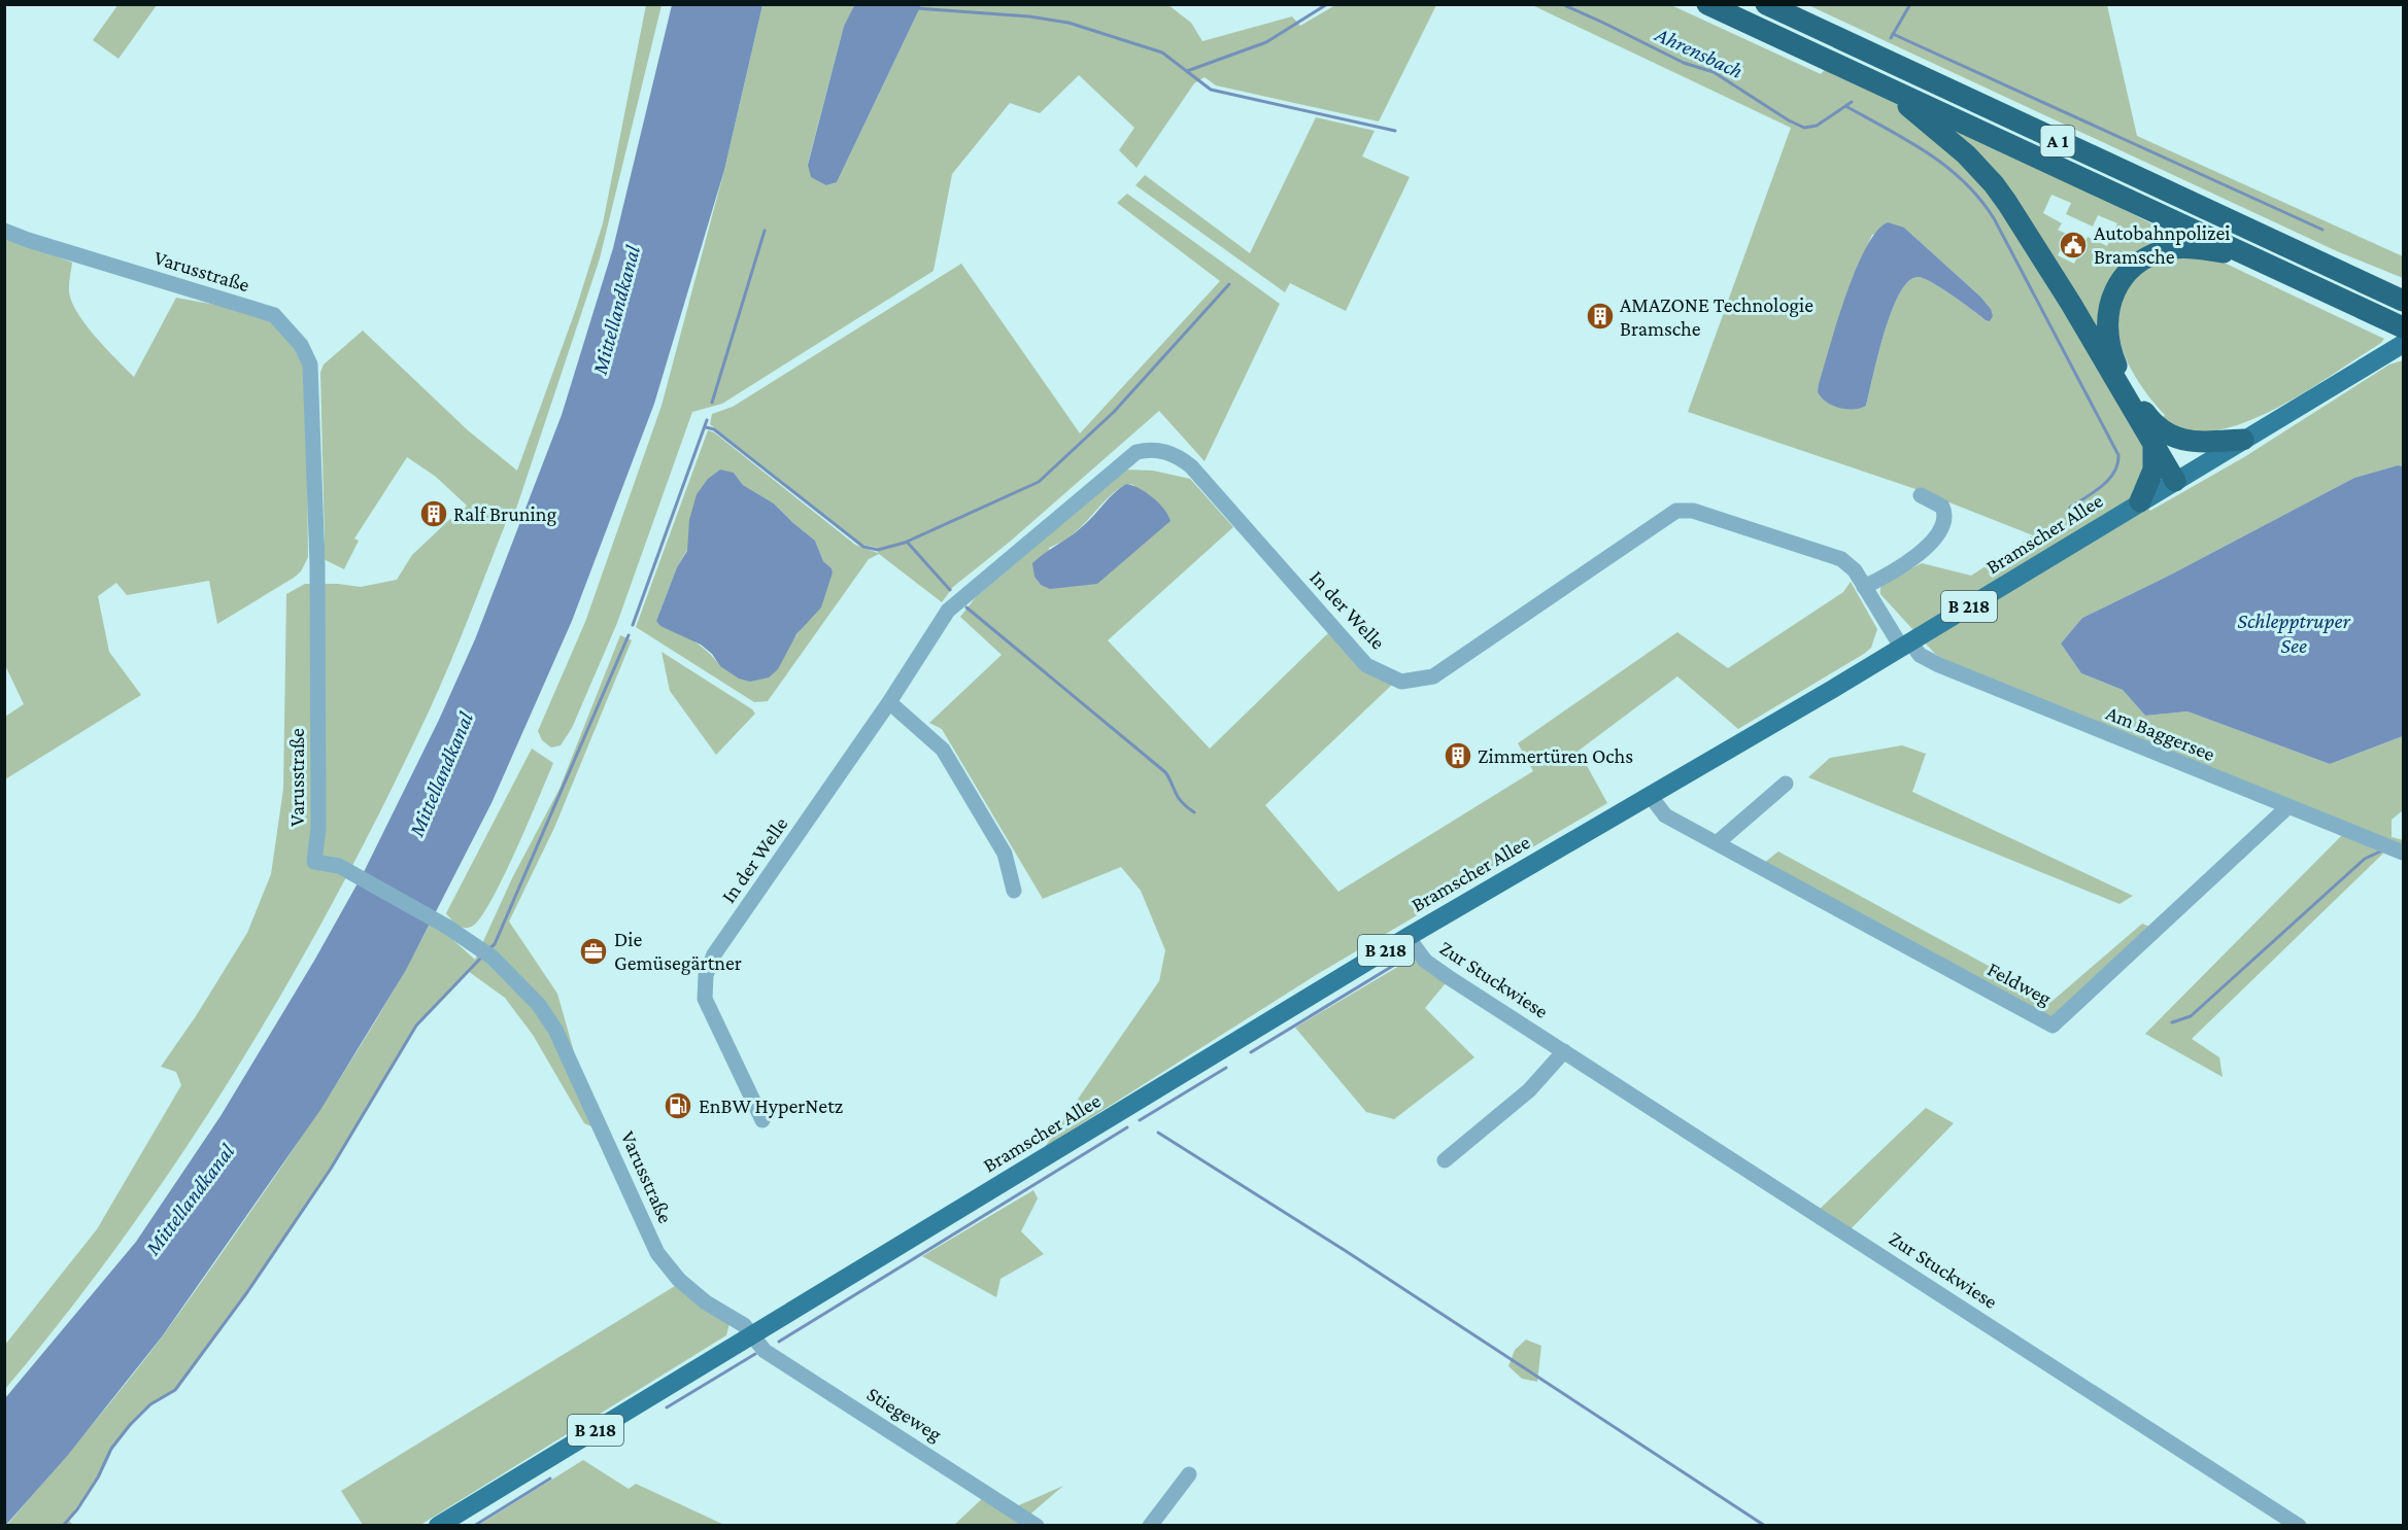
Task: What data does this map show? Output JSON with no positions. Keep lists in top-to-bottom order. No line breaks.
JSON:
{"streets":{"highway":["A 1"],"main road":["Bramscher Allee","B 218"],"street":["Varusstraße","In der Welle","Am Baggersee","Zur Stuckwiese","Feldweg","Stiegeweg"]},"crossings":[["Varusstraße","Bramscher Allee"],["Varusstraße","Stiegeweg"],["Bramscher Allee","In der Welle"],["Bramscher Allee","Am Baggersee"],["Bramscher Allee","Zur Stuckwiese"],["Bramscher Allee","Feldweg"],["Bramscher Allee","Stiegeweg"],["In der Welle","Am Baggersee"],["Am Baggersee","Feldweg"]],"water":["Ahrensbach","Mittellandkanal","Schlepptruper See"],"places":{"public building":["Autobahnpolizei Bramsche"],"building":["AMAZONE Technologie Bramsche","Ralf Bruning","Zimmertüren Ochs"],"office":["Die Gemüsegärtner"],"fuel station":["EnBW HyperNetz"]}}
